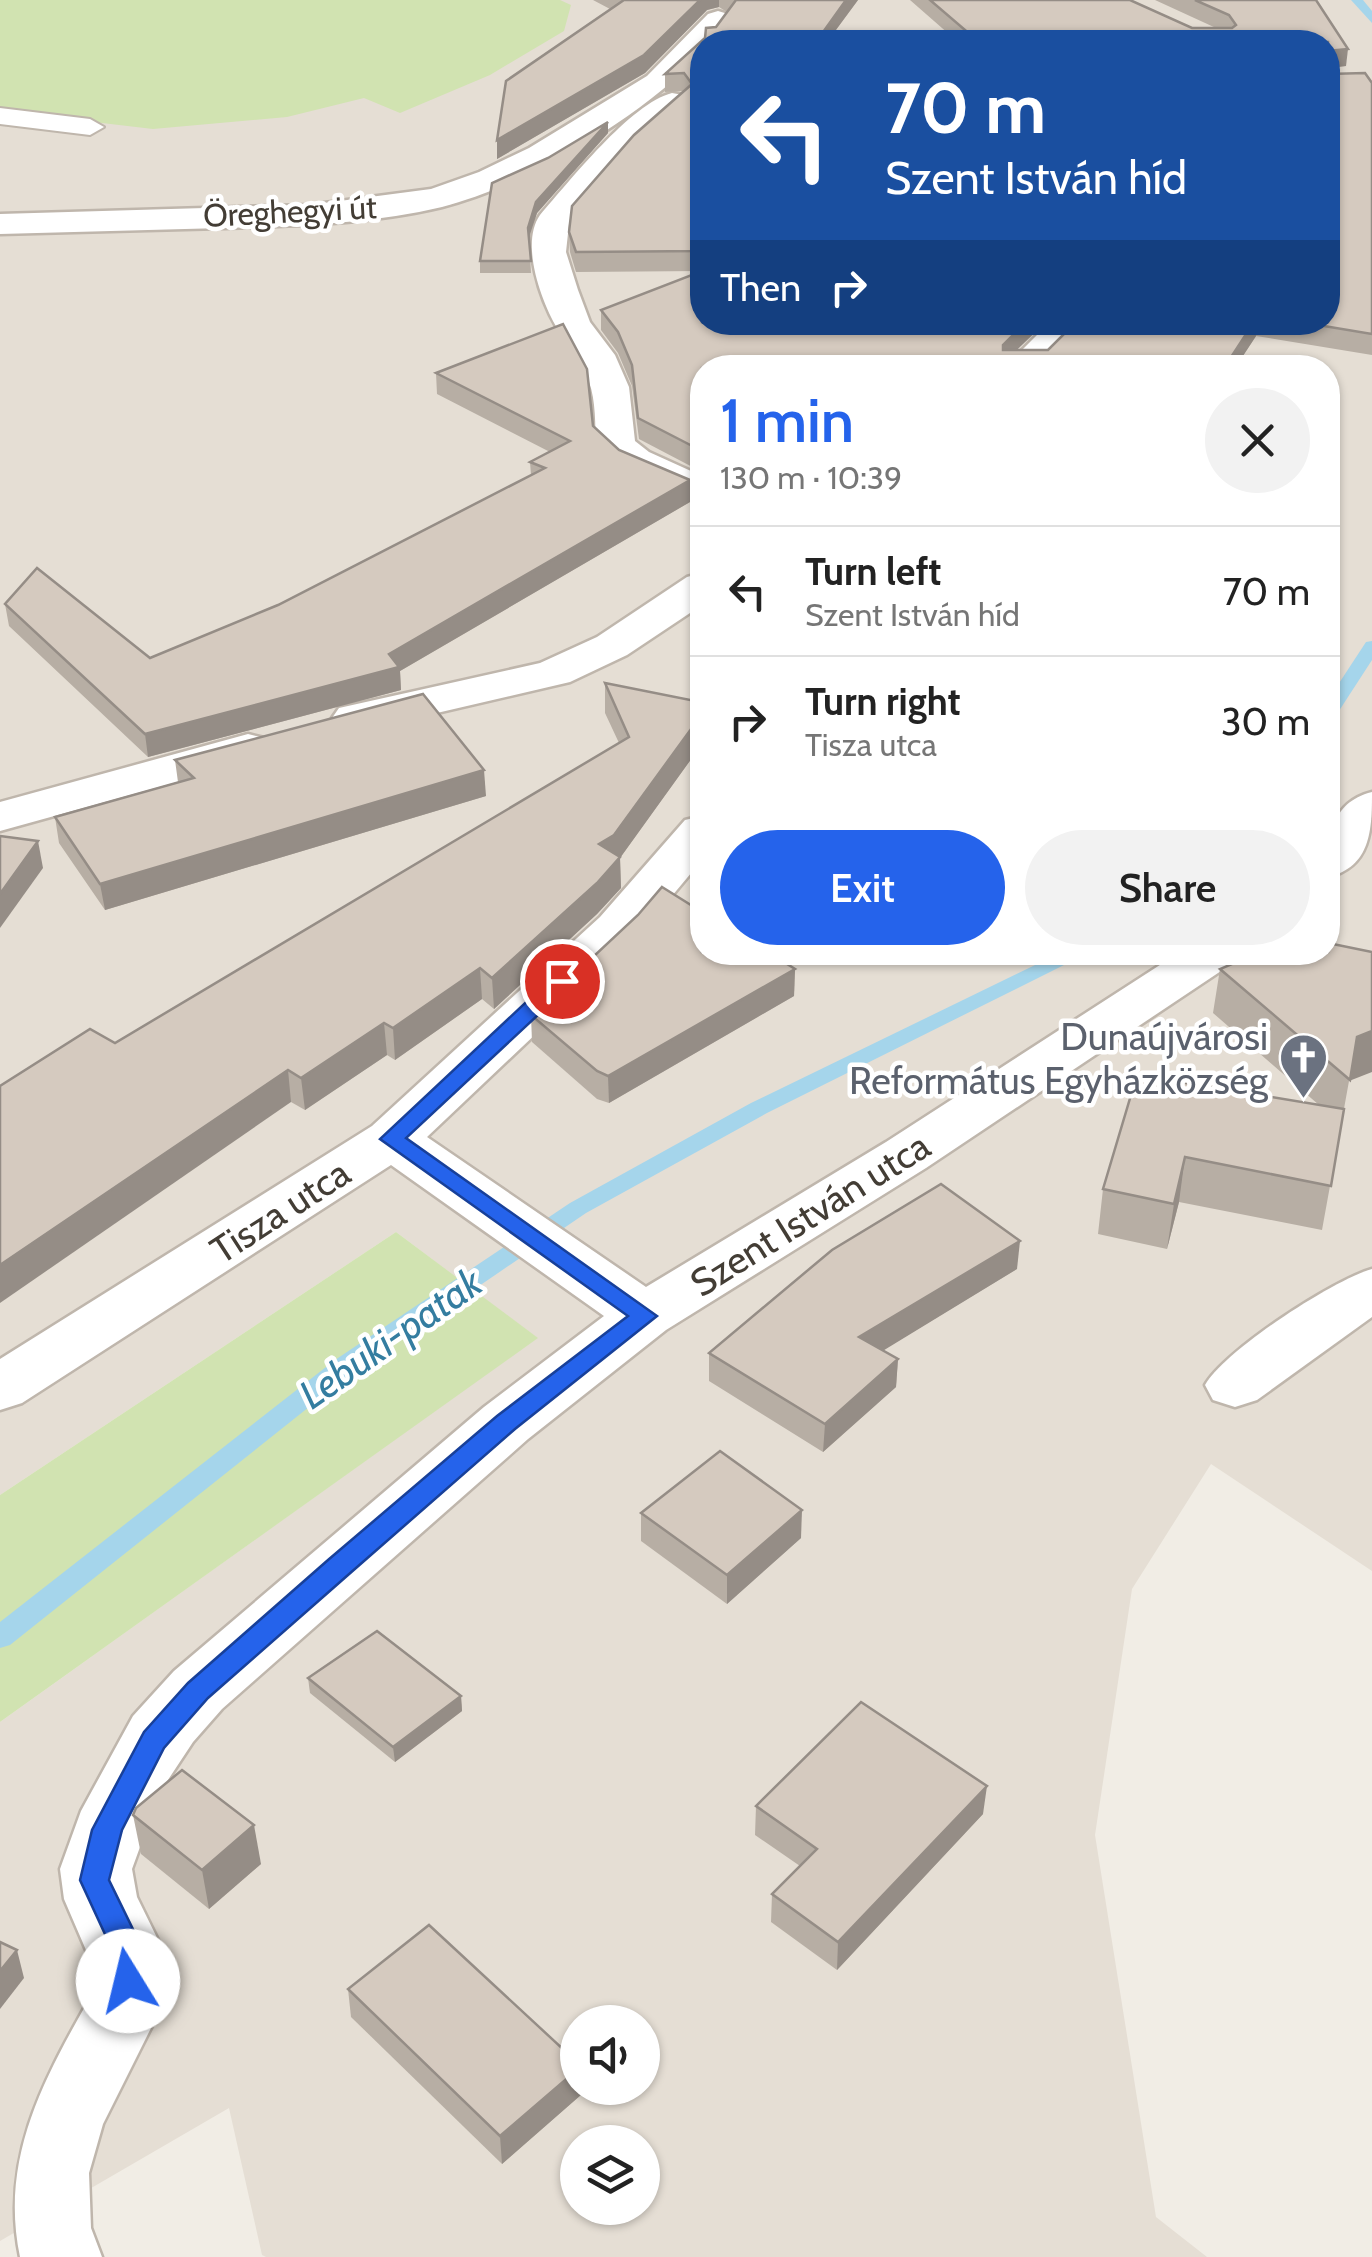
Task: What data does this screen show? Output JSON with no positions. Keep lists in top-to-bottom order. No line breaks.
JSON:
{"streets":{"street":["Öreghegyi út","Tisza utca","Szent István utca"]},"water":["Lebuki-patak"],"places":{"church":["Dunaújvárosi Református Egyházközség"]},"page":{"turn":["70 m","Szent István híd"],"then":"Then","heading":["1 min","130 m · 10:39"],"list":[{"name":"Turn left","note":"Szent István híd","value":"70 m"},{"name":"Turn right","note":"Tisza utca","value":"30 m"}],"buttons":["Exit","Share"]}}
